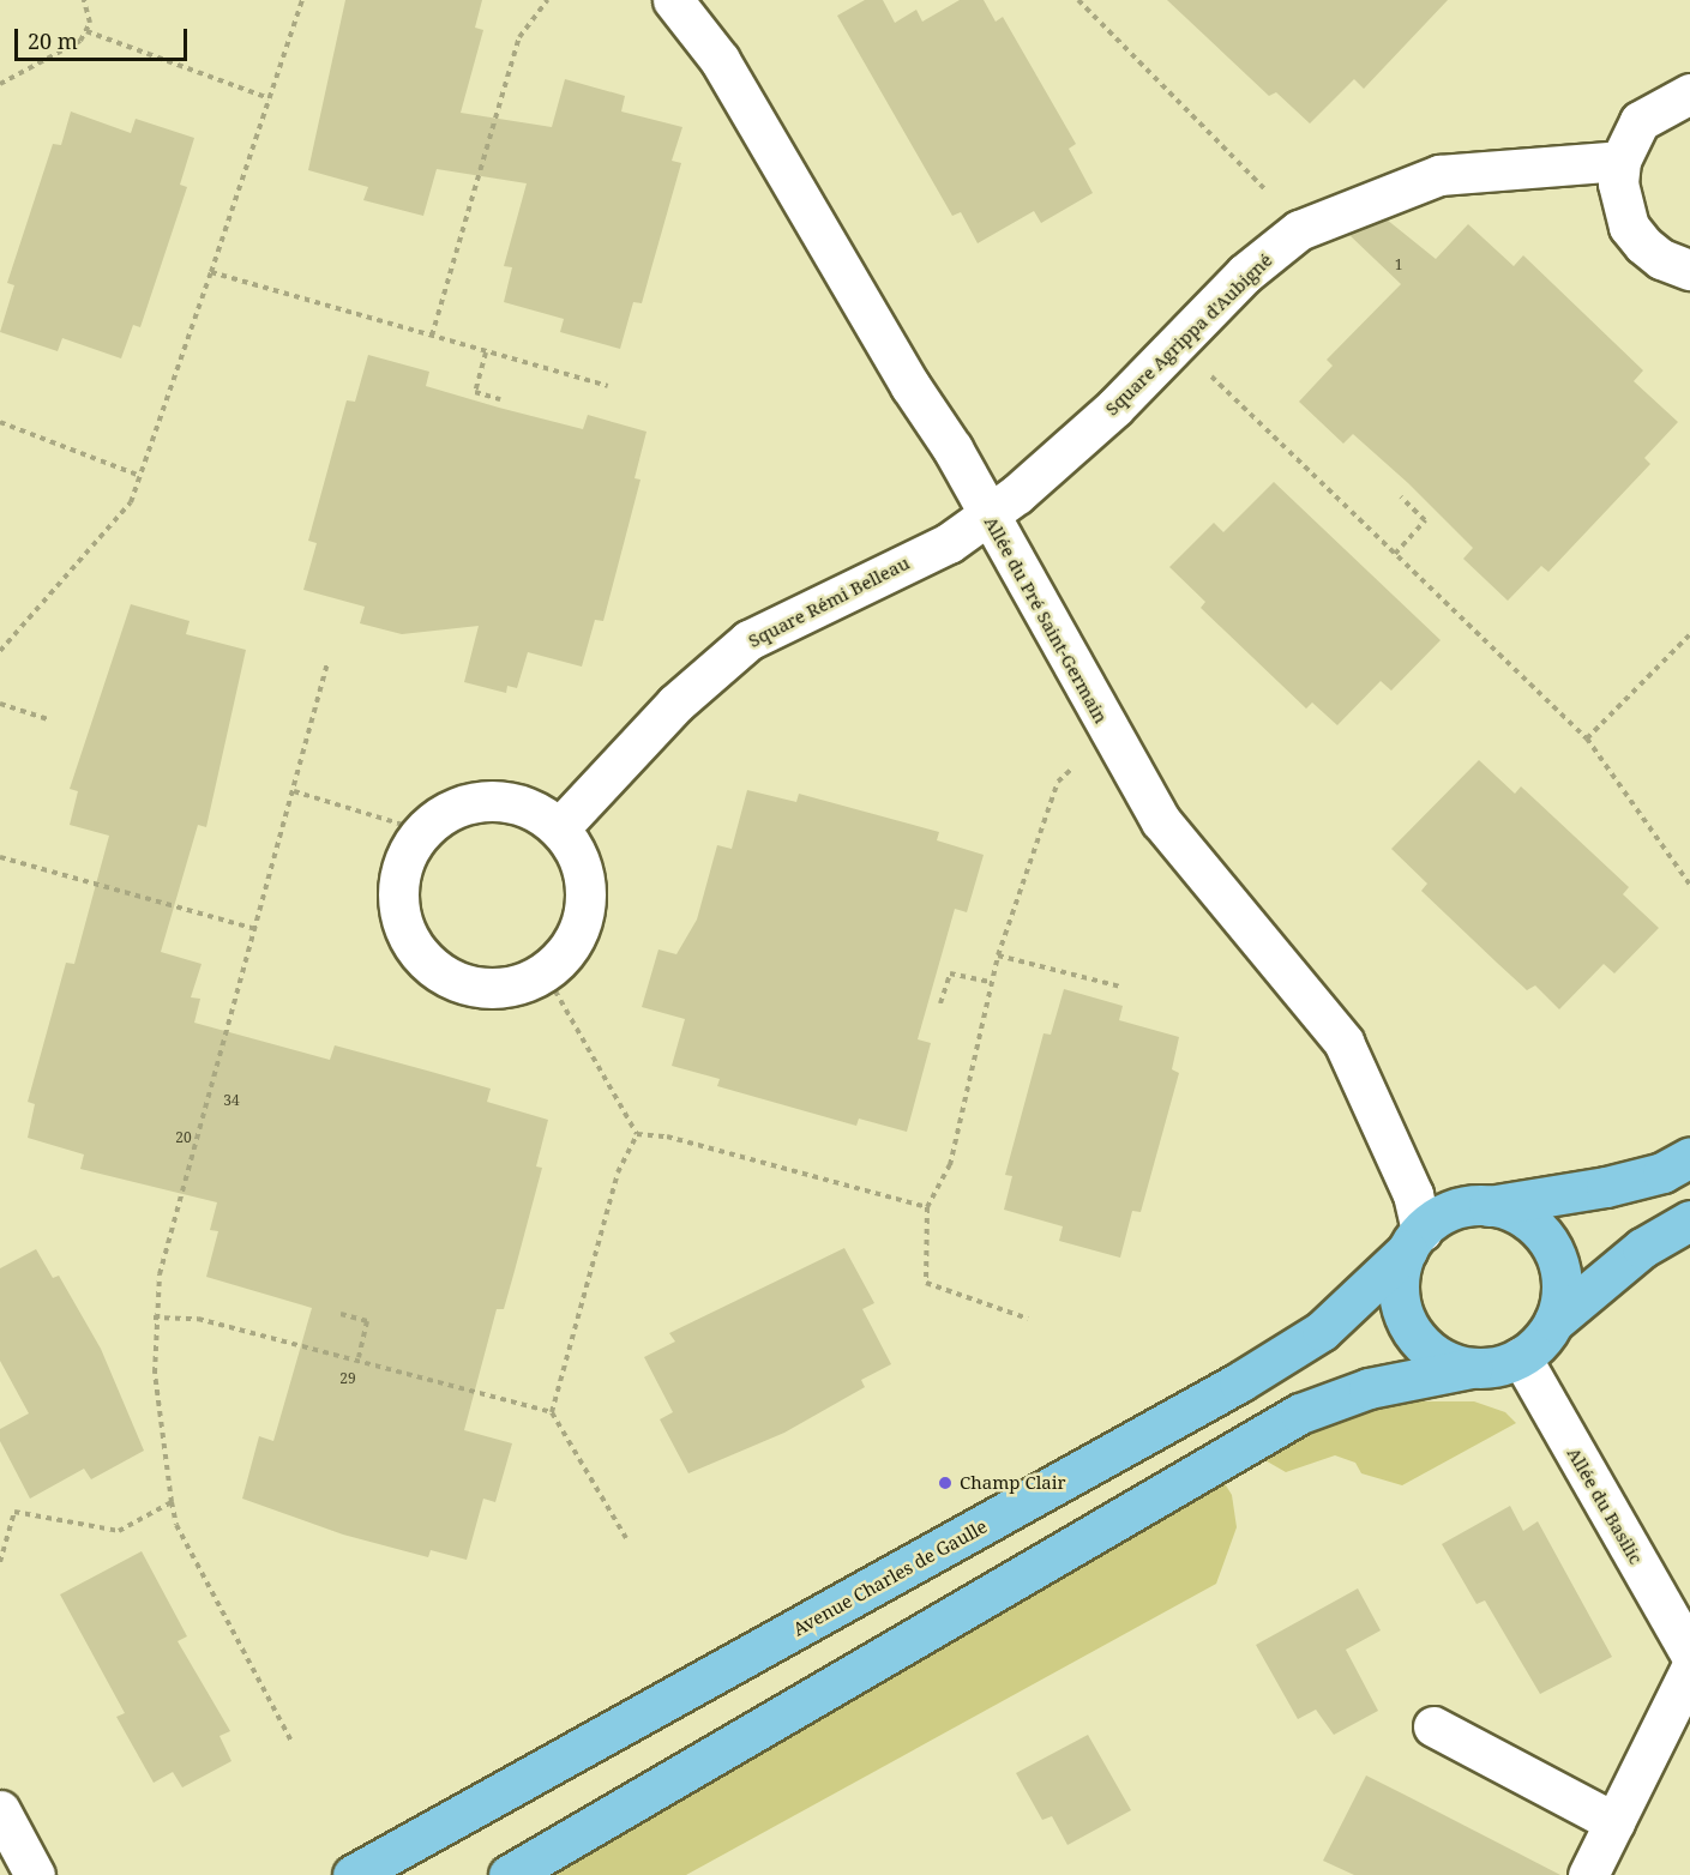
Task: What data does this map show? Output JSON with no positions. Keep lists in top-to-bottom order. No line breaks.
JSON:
{"streets":{"main road":["Avenue Charles de Gaulle"],"street":["Square Agrippa d'Aubigné","Square Rémi Belleau","Allée du Pré Saint-Germain","Allée du Basilic"]},"crossings":[["Square Agrippa d'Aubigné","Square Rémi Belleau"],["Square Agrippa d'Aubigné","Allée du Pré Saint-Germain"],["Square Rémi Belleau","Allée du Pré Saint-Germain"],["Allée du Pré Saint-Germain","Allée du Basilic"],["Allée du Pré Saint-Germain","Avenue Charles de Gaulle"],["Allée du Basilic","Avenue Charles de Gaulle"]],"places":["Champ Clair"],"house_numbers":["1","34","20","29"],"scale_bar":"20 m"}
